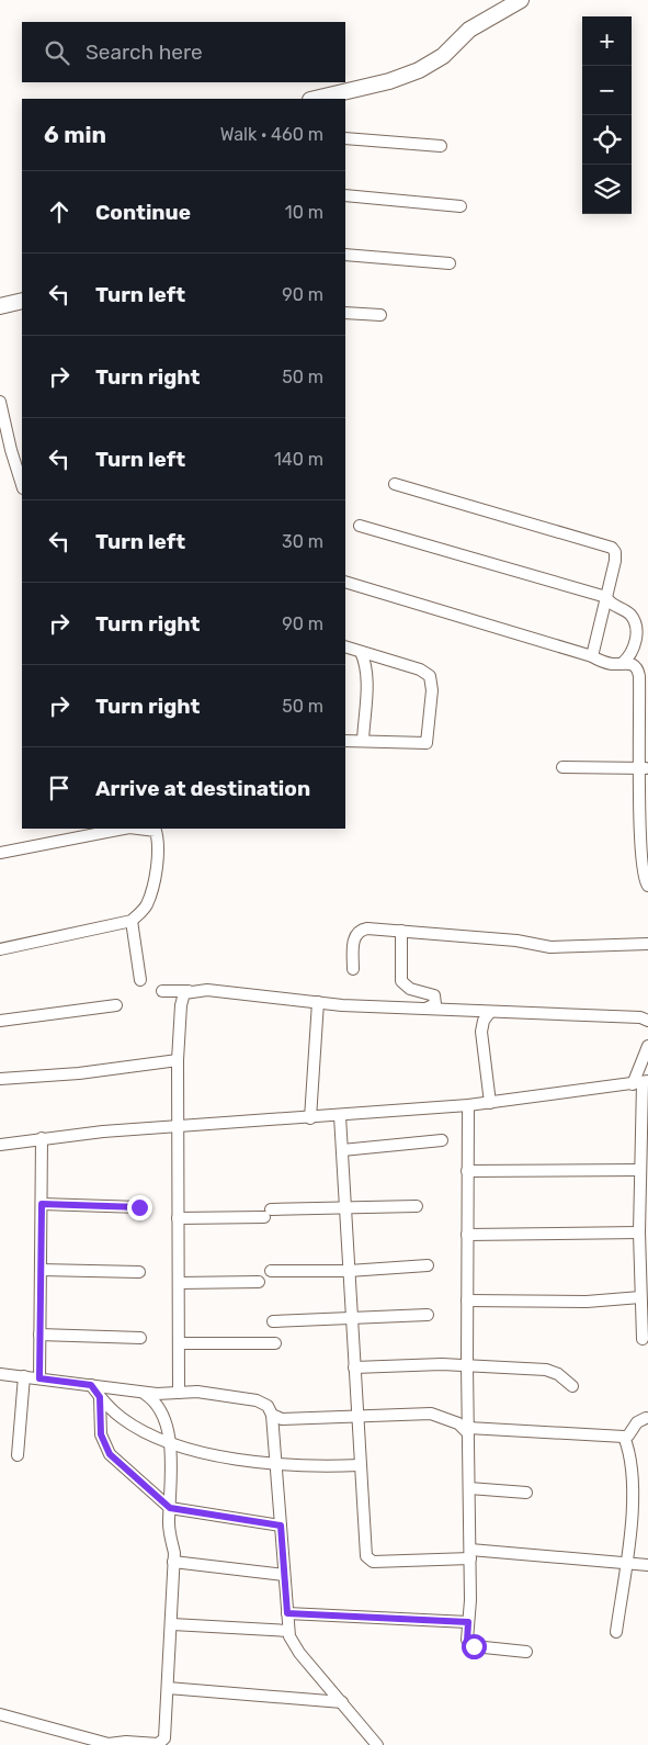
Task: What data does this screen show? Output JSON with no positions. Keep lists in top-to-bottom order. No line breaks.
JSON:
{"page":{"map_buttons":["+","−"],"search":"Search here","heading":["6 min","Walk · 460 m"],"list":[["Continue","10 m"],["Turn left","90 m"],["Turn right","50 m"],["Turn left","140 m"],["Turn left","30 m"],["Turn right","90 m"],["Turn right","50 m"],"Arrive at destination"]}}
